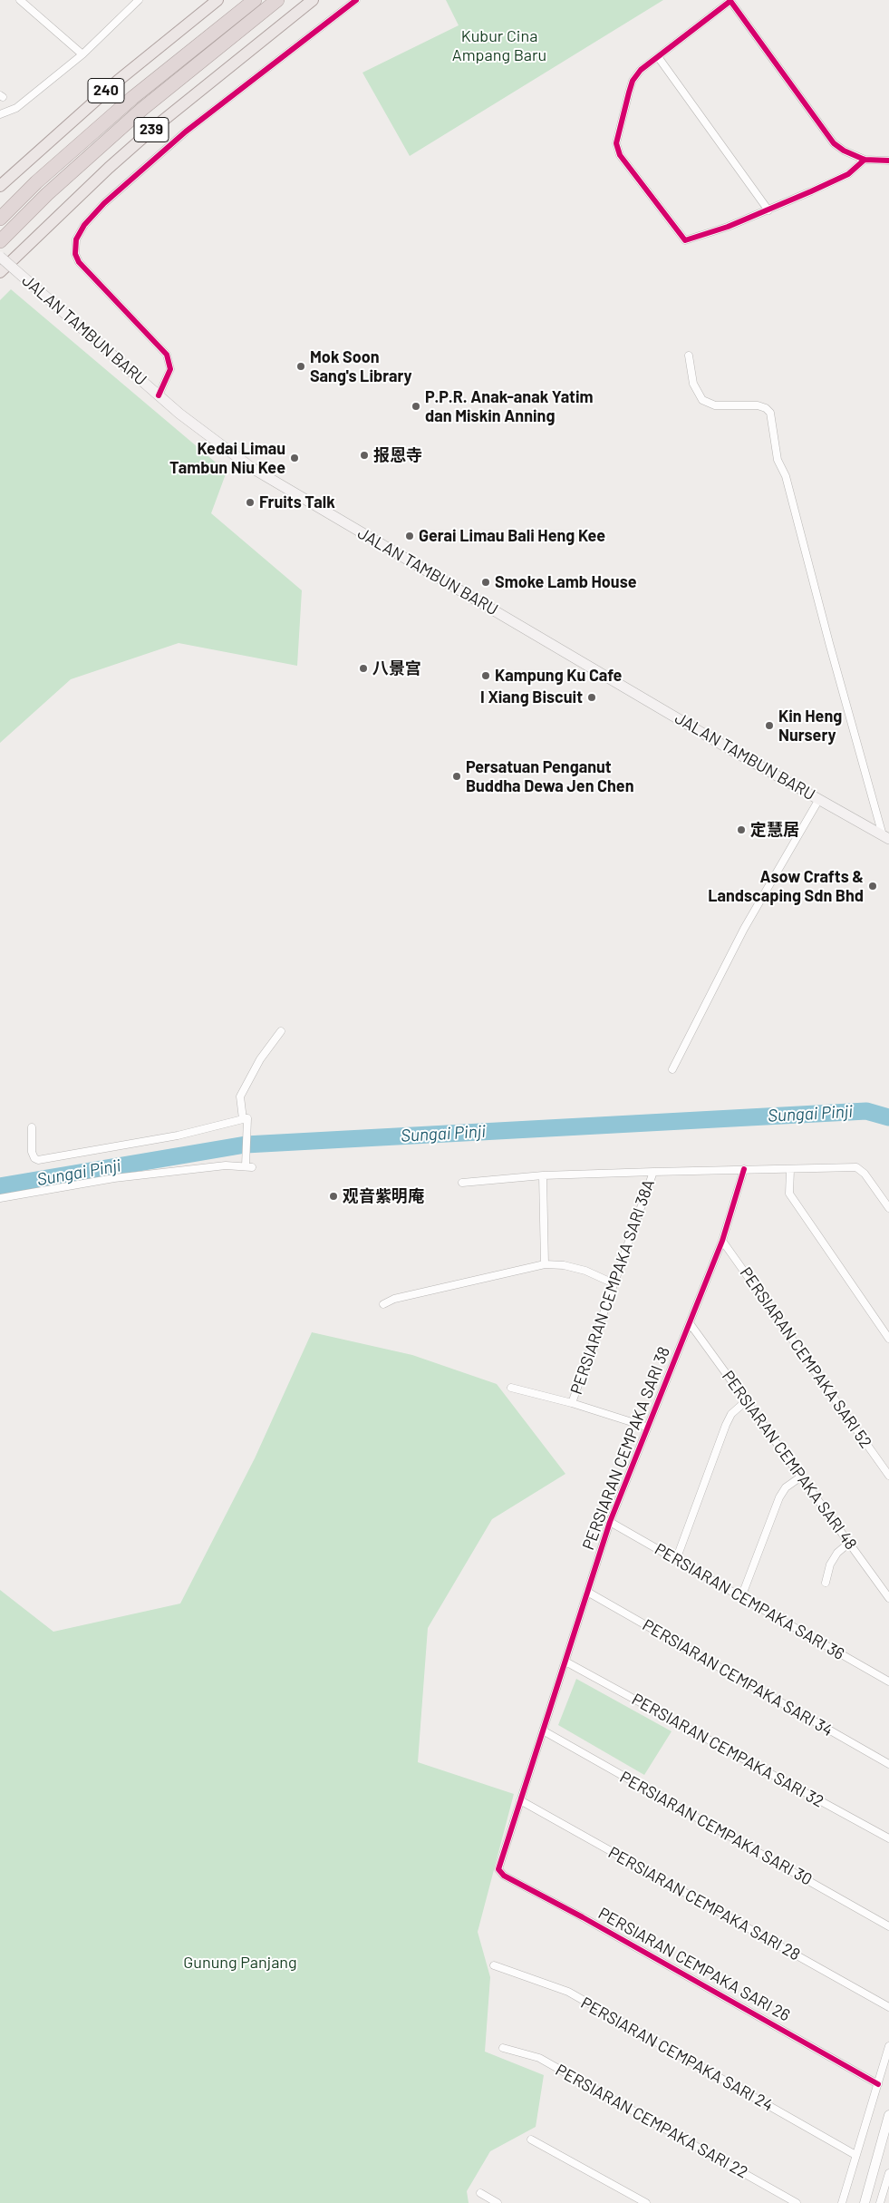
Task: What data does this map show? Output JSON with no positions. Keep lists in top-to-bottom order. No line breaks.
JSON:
{"streets":{"main road":["240","239","JALAN TAMBUN BARU"],"street":["PERSIARAN CEMPAKA SARI 38A","PERSIARAN CEMPAKA SARI 52","PERSIARAN CEMPAKA SARI 38","PERSIARAN CEMPAKA SARI 48","PERSIARAN CEMPAKA SARI 36","PERSIARAN CEMPAKA SARI 34","PERSIARAN CEMPAKA SARI 32","PERSIARAN CEMPAKA SARI 30","PERSIARAN CEMPAKA SARI 28","PERSIARAN CEMPAKA SARI 26","PERSIARAN CEMPAKA SARI 24","PERSIARAN CEMPAKA SARI 22"]},"crossings":[["PERSIARAN CEMPAKA SARI 38A","PERSIARAN CEMPAKA SARI 38"],["PERSIARAN CEMPAKA SARI 52","PERSIARAN CEMPAKA SARI 38"],["PERSIARAN CEMPAKA SARI 38","PERSIARAN CEMPAKA SARI 48"],["PERSIARAN CEMPAKA SARI 38","PERSIARAN CEMPAKA SARI 36"],["PERSIARAN CEMPAKA SARI 38","PERSIARAN CEMPAKA SARI 34"],["PERSIARAN CEMPAKA SARI 38","PERSIARAN CEMPAKA SARI 32"],["PERSIARAN CEMPAKA SARI 38","PERSIARAN CEMPAKA SARI 30"],["PERSIARAN CEMPAKA SARI 38","PERSIARAN CEMPAKA SARI 28"],["PERSIARAN CEMPAKA SARI 38","PERSIARAN CEMPAKA SARI 26"]],"water":["Sungai Pinji"],"parks":["Kubur Cina Ampang Baru","Gunung Panjang"],"places":["Mok Soon Sang's Library","P.P.R. Anak-anak Yatim dan Miskin Anning","报恩寺","Kedai Limau Tambun Niu Kee","Fruits Talk","Gerai Limau Bali Heng Kee","Smoke Lamb House","八景宫","Kampung Ku Cafe","I Xiang Biscuit","Kin Heng Nursery","Persatuan Penganut Buddha Dewa Jen Chen","定慧居","Asow Crafts & Landscaping Sdn Bhd","观音紫明庵"]}
